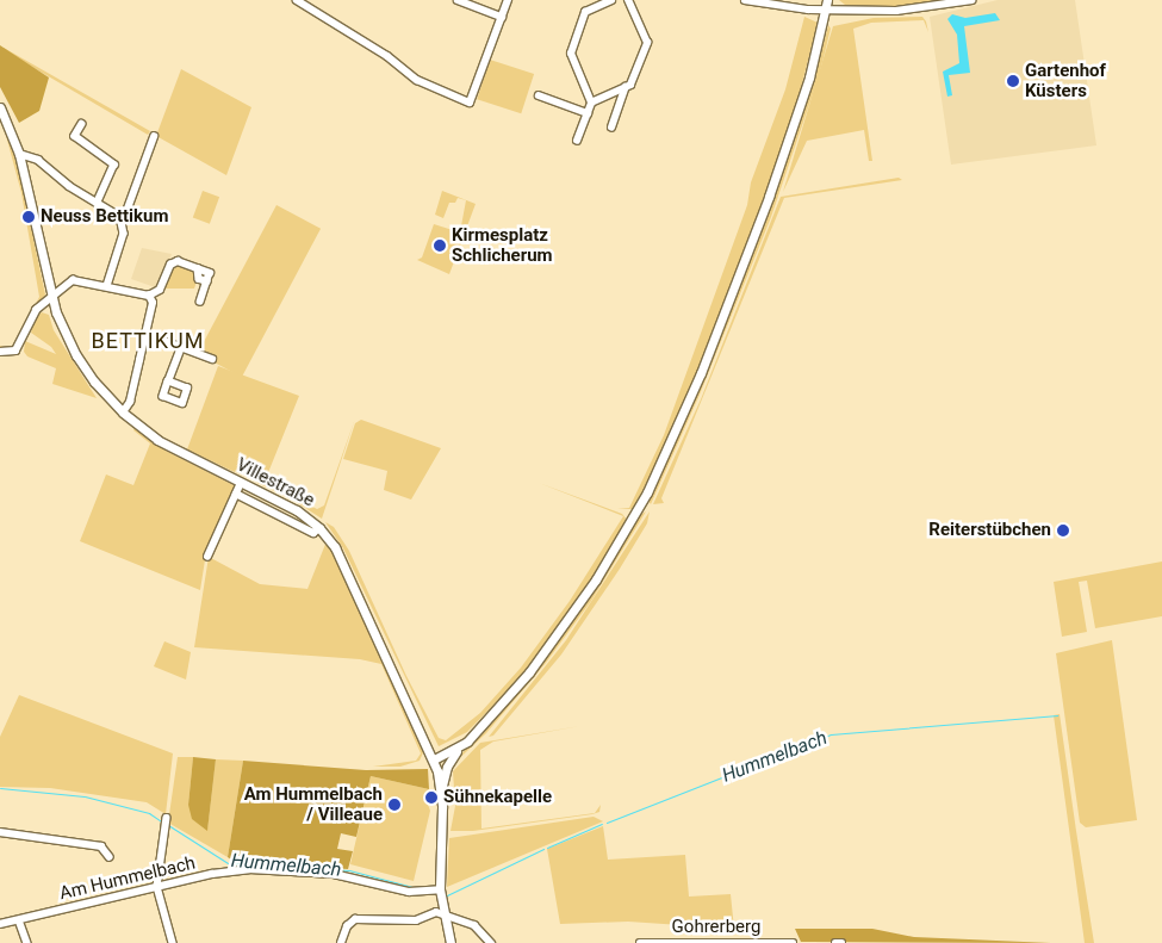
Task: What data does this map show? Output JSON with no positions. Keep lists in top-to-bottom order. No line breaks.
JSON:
{"streets":{"main road":["Villestraße"],"street":["Am Hummelbach","Gohrerberg"]},"crossings":[["Villestraße","Am Hummelbach"]],"districts":["BETTIKUM"],"water":["Hummelbach"],"places":["Gartenhof Küsters","Neuss Bettikum","Kirmesplatz Schlicherum","Reiterstübchen","Sühnekapelle","Am Hummelbach / Villeaue"]}
